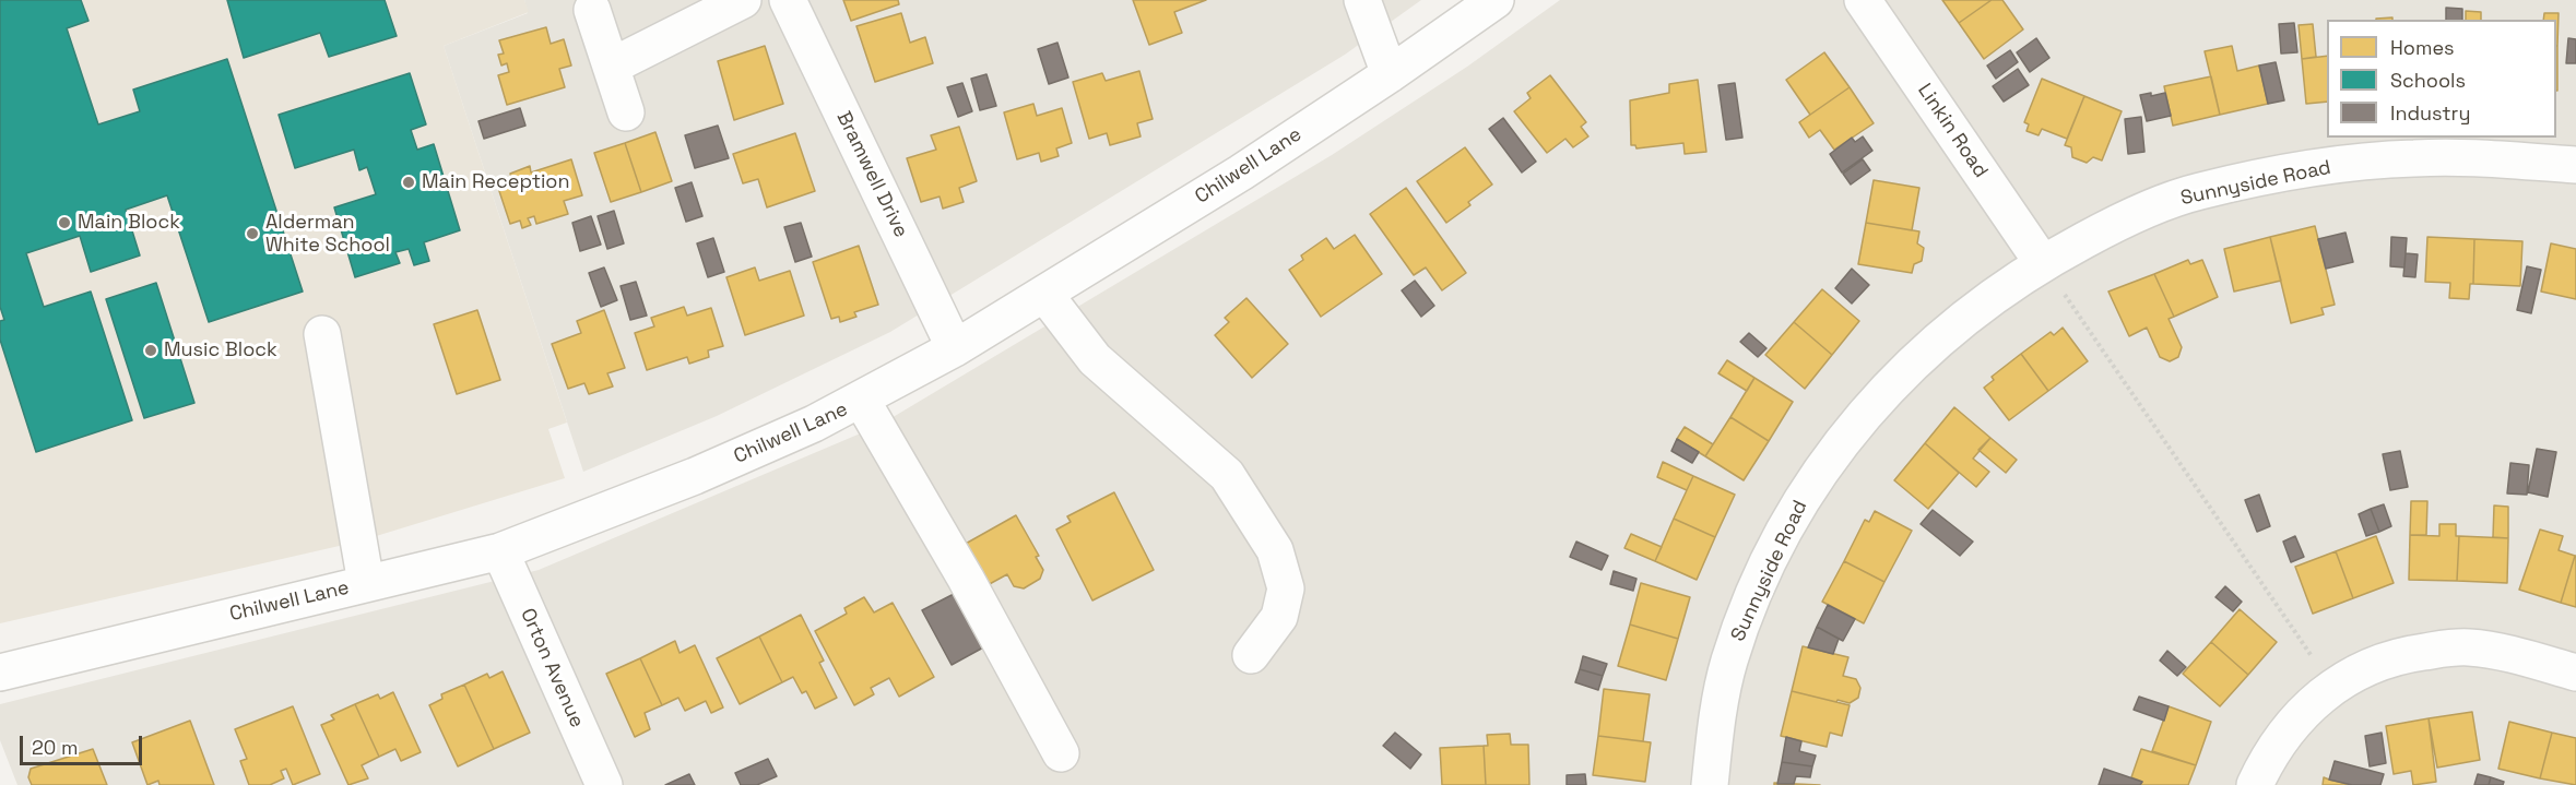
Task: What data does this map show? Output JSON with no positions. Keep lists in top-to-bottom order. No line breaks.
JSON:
{"streets":{"street":["Linkin Road","Chilwell Lane","Bramwell Drive","Sunnyside Road","Orton Avenue"]},"crossings":[["Linkin Road","Sunnyside Road"],["Chilwell Lane","Bramwell Drive"],["Chilwell Lane","Orton Avenue"]],"places":["Main Reception","Main Block","Alderman White School","Music Block"],"legend":["Homes","Schools","Industry"],"scale_bar":"20 m"}
